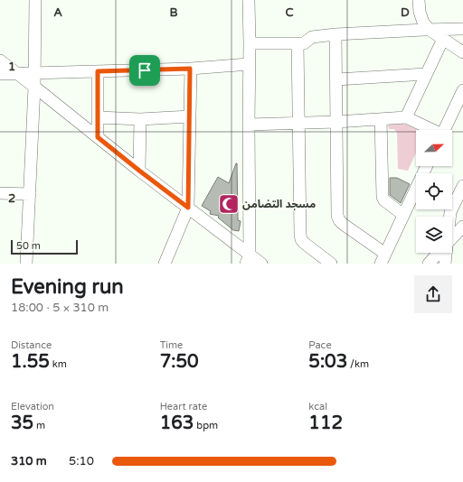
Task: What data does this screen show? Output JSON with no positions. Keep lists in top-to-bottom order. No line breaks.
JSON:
{"places":{"mosque":["مسجد التضامن"]},"scale_bar":"50 m","north":"right","page":{"scale":"50 m","heading":["Evening run","18:00 · 5 × 310 m"],"stats":[["Distance","1.55 km"],["Time","7:50"],["Pace","5:03 /km"],["Elevation","35 m"],["Heart rate","163 bpm"],["kcal","112"]],"list":[{"name":"310 m","note":"5:10"}]},"grid":{"columns":["A","B","C","D"],"rows":["1","2"]}}
